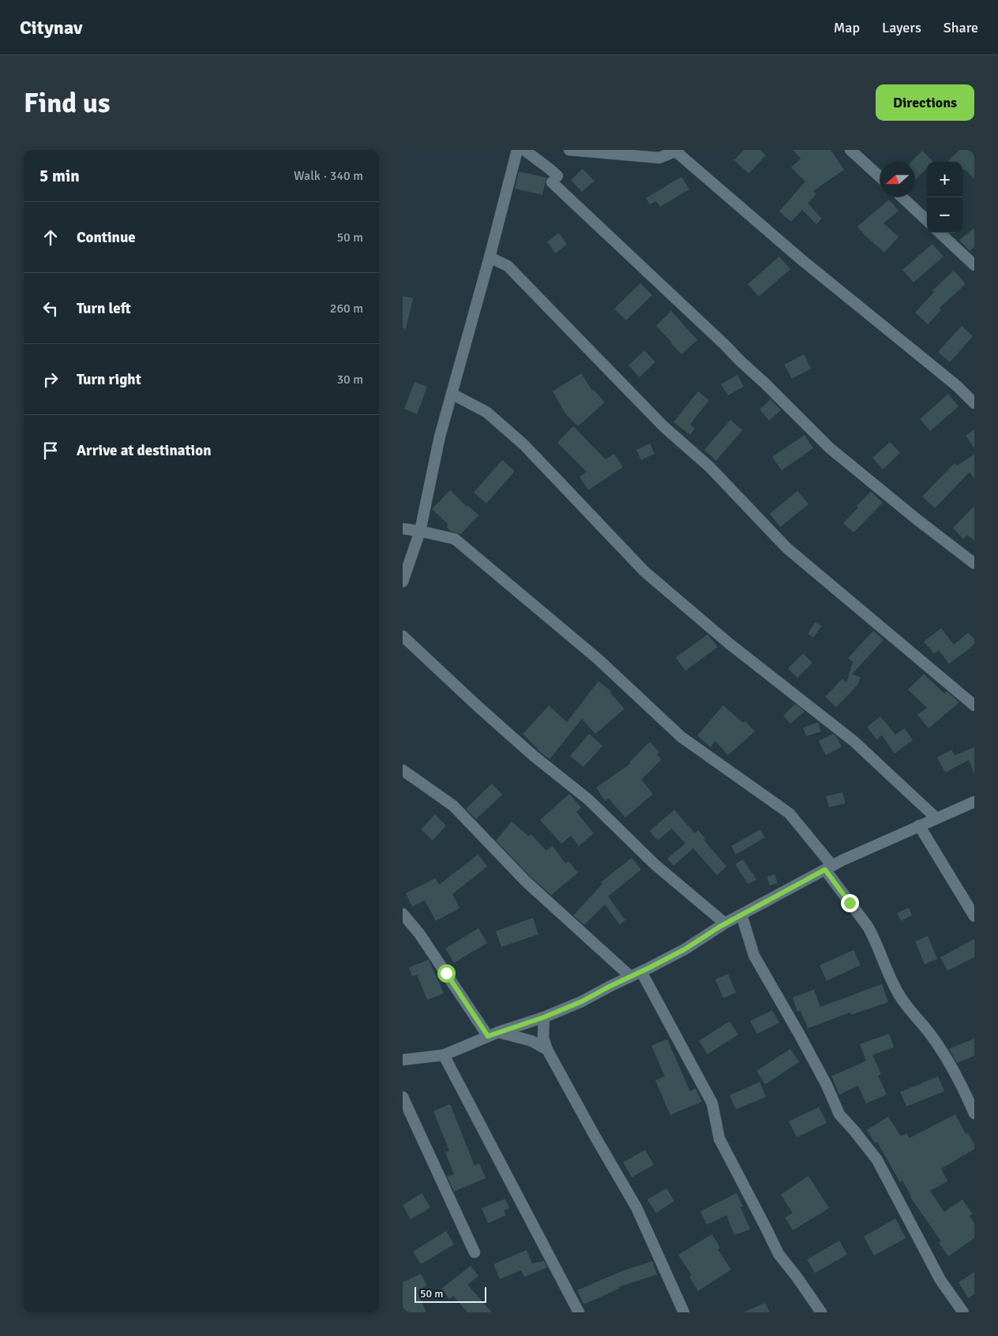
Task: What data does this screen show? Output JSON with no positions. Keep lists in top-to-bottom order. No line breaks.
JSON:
{"scale_bar":"50 m","north":"left","page":{"header":"Citynav","nav":["Map","Layers","Share"],"buttons":"Directions","title":"Find us","heading":["5 min","Walk · 340 m"],"map_buttons":["+","−"],"list":[["Continue","50 m"],["Turn left","260 m"],["Turn right","30 m"],"Arrive at destination"],"scale":"50 m"}}
